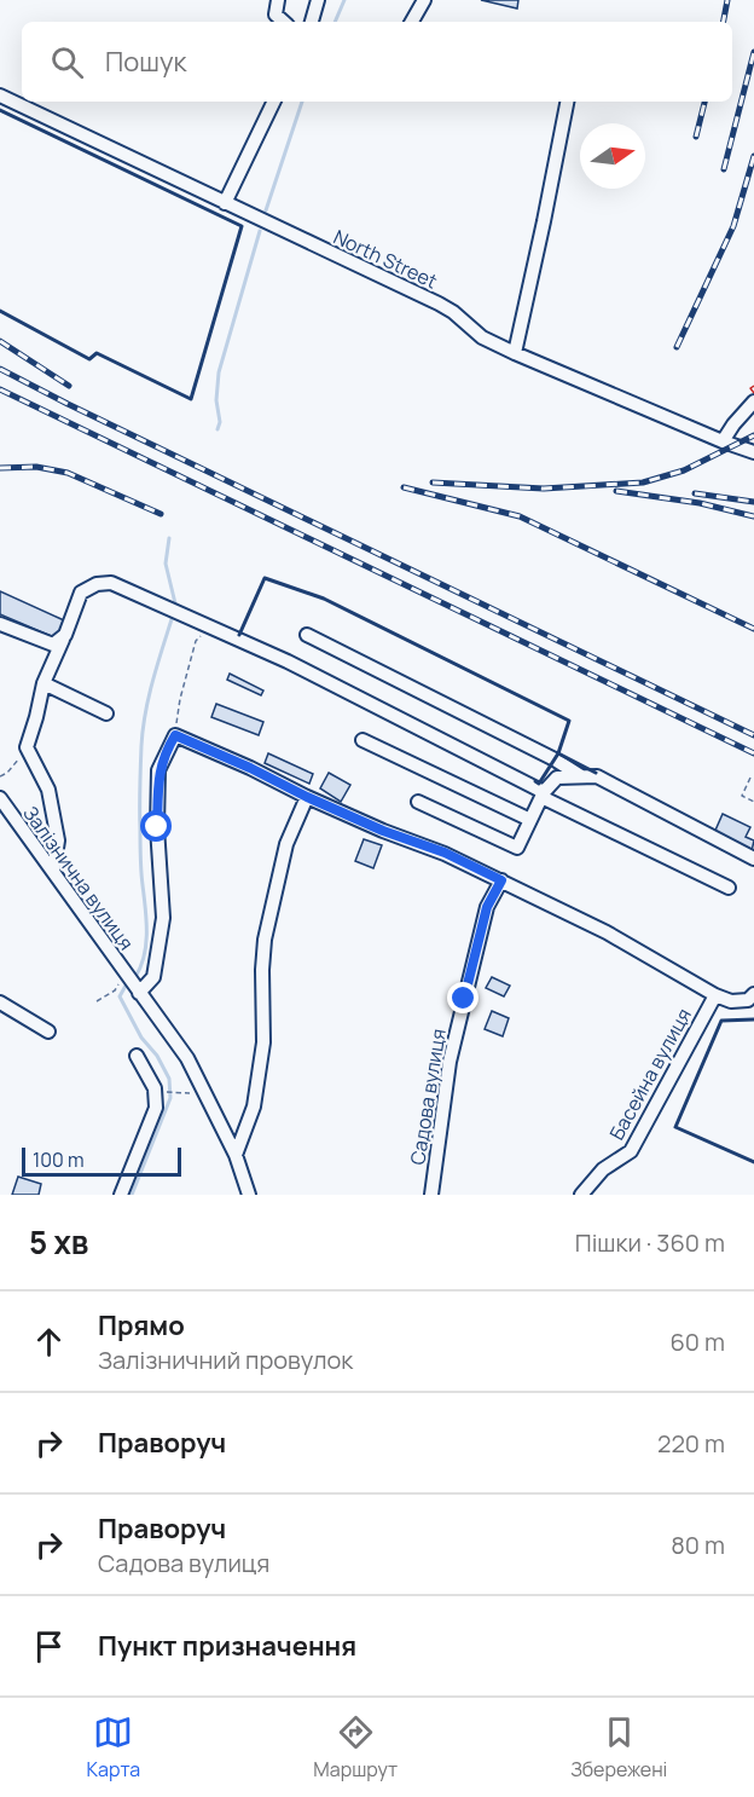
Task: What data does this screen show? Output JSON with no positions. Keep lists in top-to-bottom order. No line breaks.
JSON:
{"streets":{"street":["North Street","Залізнична вулиця","Басейна вулиця","Садова вулиця"]},"scale_bar":"100 m","north":"right","page":{"search":"Пошук","scale":"100 m","heading":["5 хв","Пішки · 360 m"],"list":[["Прямо","Залізничний провулок","60 m"],["Праворуч","220 m"],["Праворуч","Садова вулиця","80 m"],"Пункт призначення"],"nav":["Карта","Маршрут","Збережені"]}}
